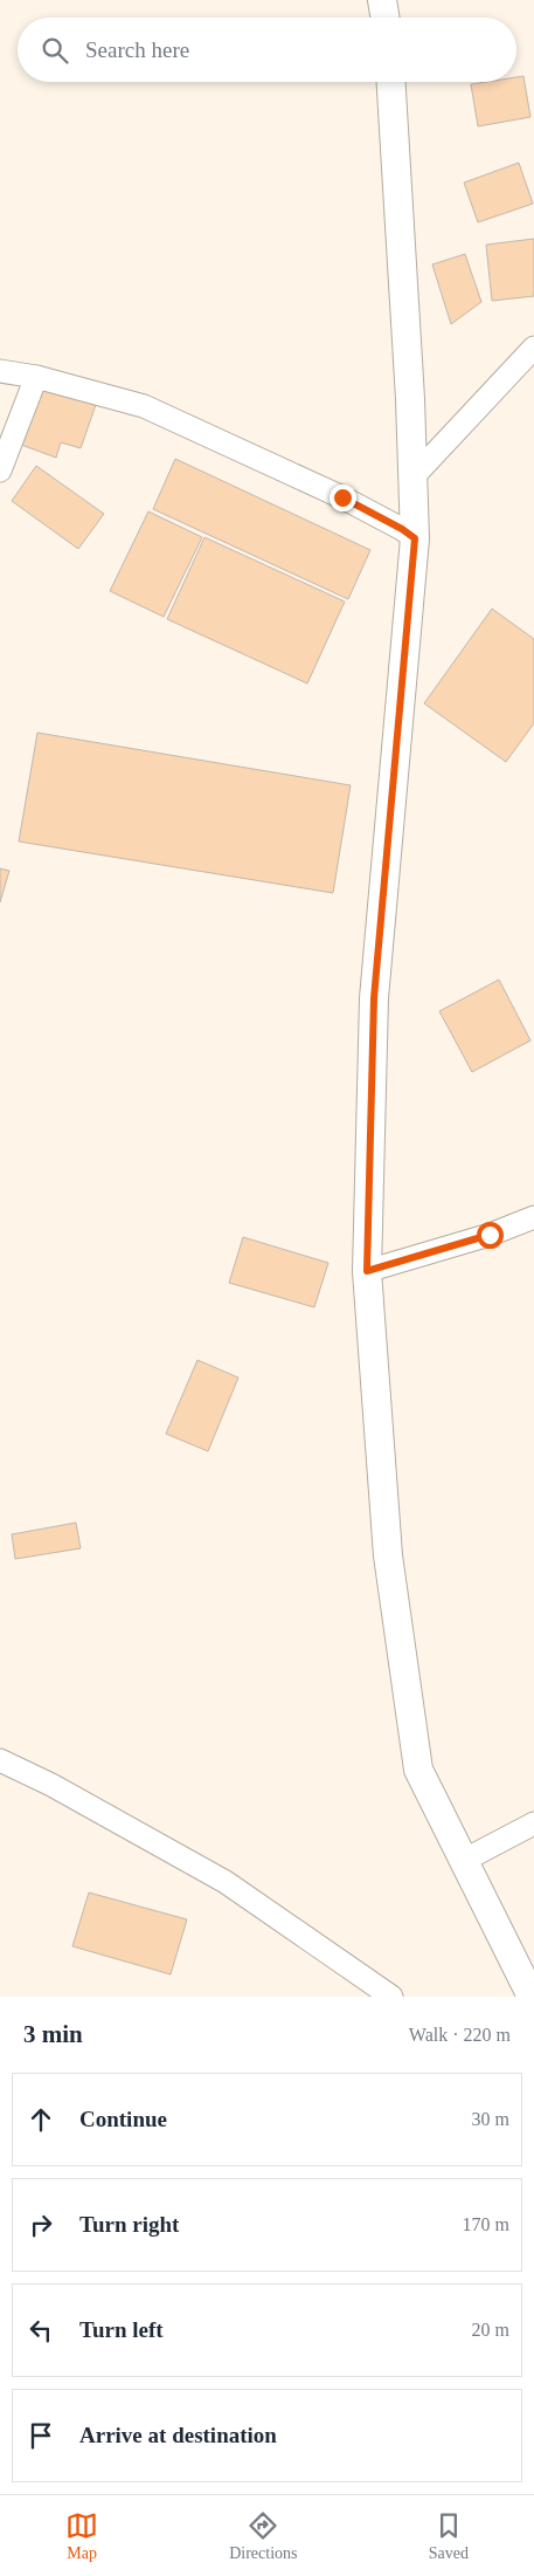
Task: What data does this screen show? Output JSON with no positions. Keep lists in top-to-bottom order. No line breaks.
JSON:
{"page":{"search":"Search here","heading":["3 min","Walk · 220 m"],"list":[["Continue","30 m"],["Turn right","170 m"],["Turn left","20 m"],"Arrive at destination"],"nav":["Map","Directions","Saved"]}}
